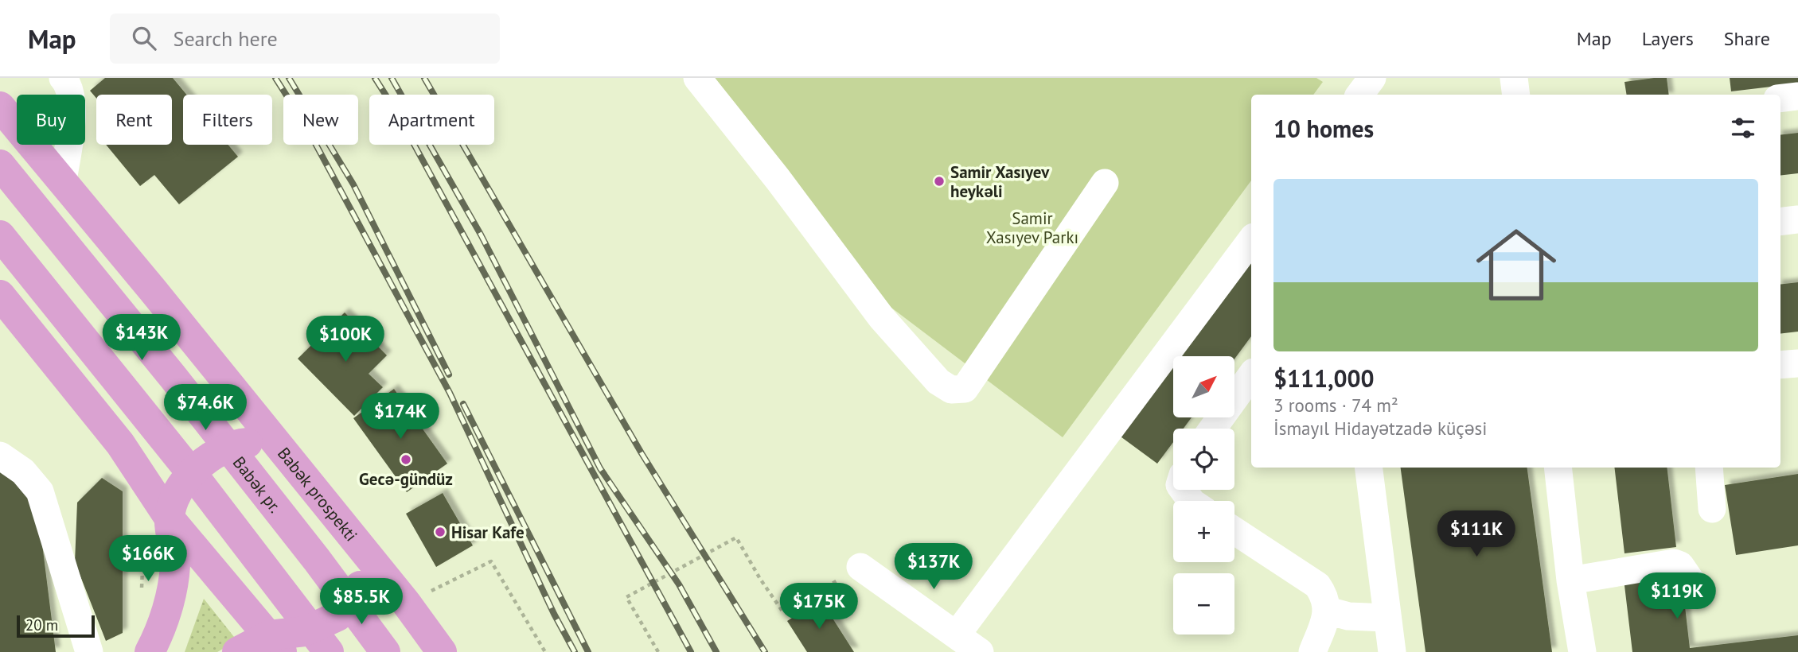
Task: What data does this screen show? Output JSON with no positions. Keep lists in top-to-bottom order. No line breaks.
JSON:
{"streets":{"main road":["Babək pr.","Babək prospekti"]},"parks":["Samir Xasıyev Parkı"],"places":["Samir Xasıyev heykəli","Gecə-gündüz","Hisar Kafe"],"scale_bar":"20 m","north":"top right","page":{"header":"Map","search":"Search here","nav":["Map","Layers","Share"],"chip":["Buy","Rent","Filters","New","Apartment"],"heading":"10 homes","list":[{"name":"$111,000","note":"3 rooms · 74 m² · İsmayıl Hidayətzadə küçəsi"}],"price":["$143K","$100K","$74.6K","$174K","$111K","$166K","$137K","$119K","$85.5K","$175K"],"map_buttons":["+","−"],"scale":"20 m"}}
